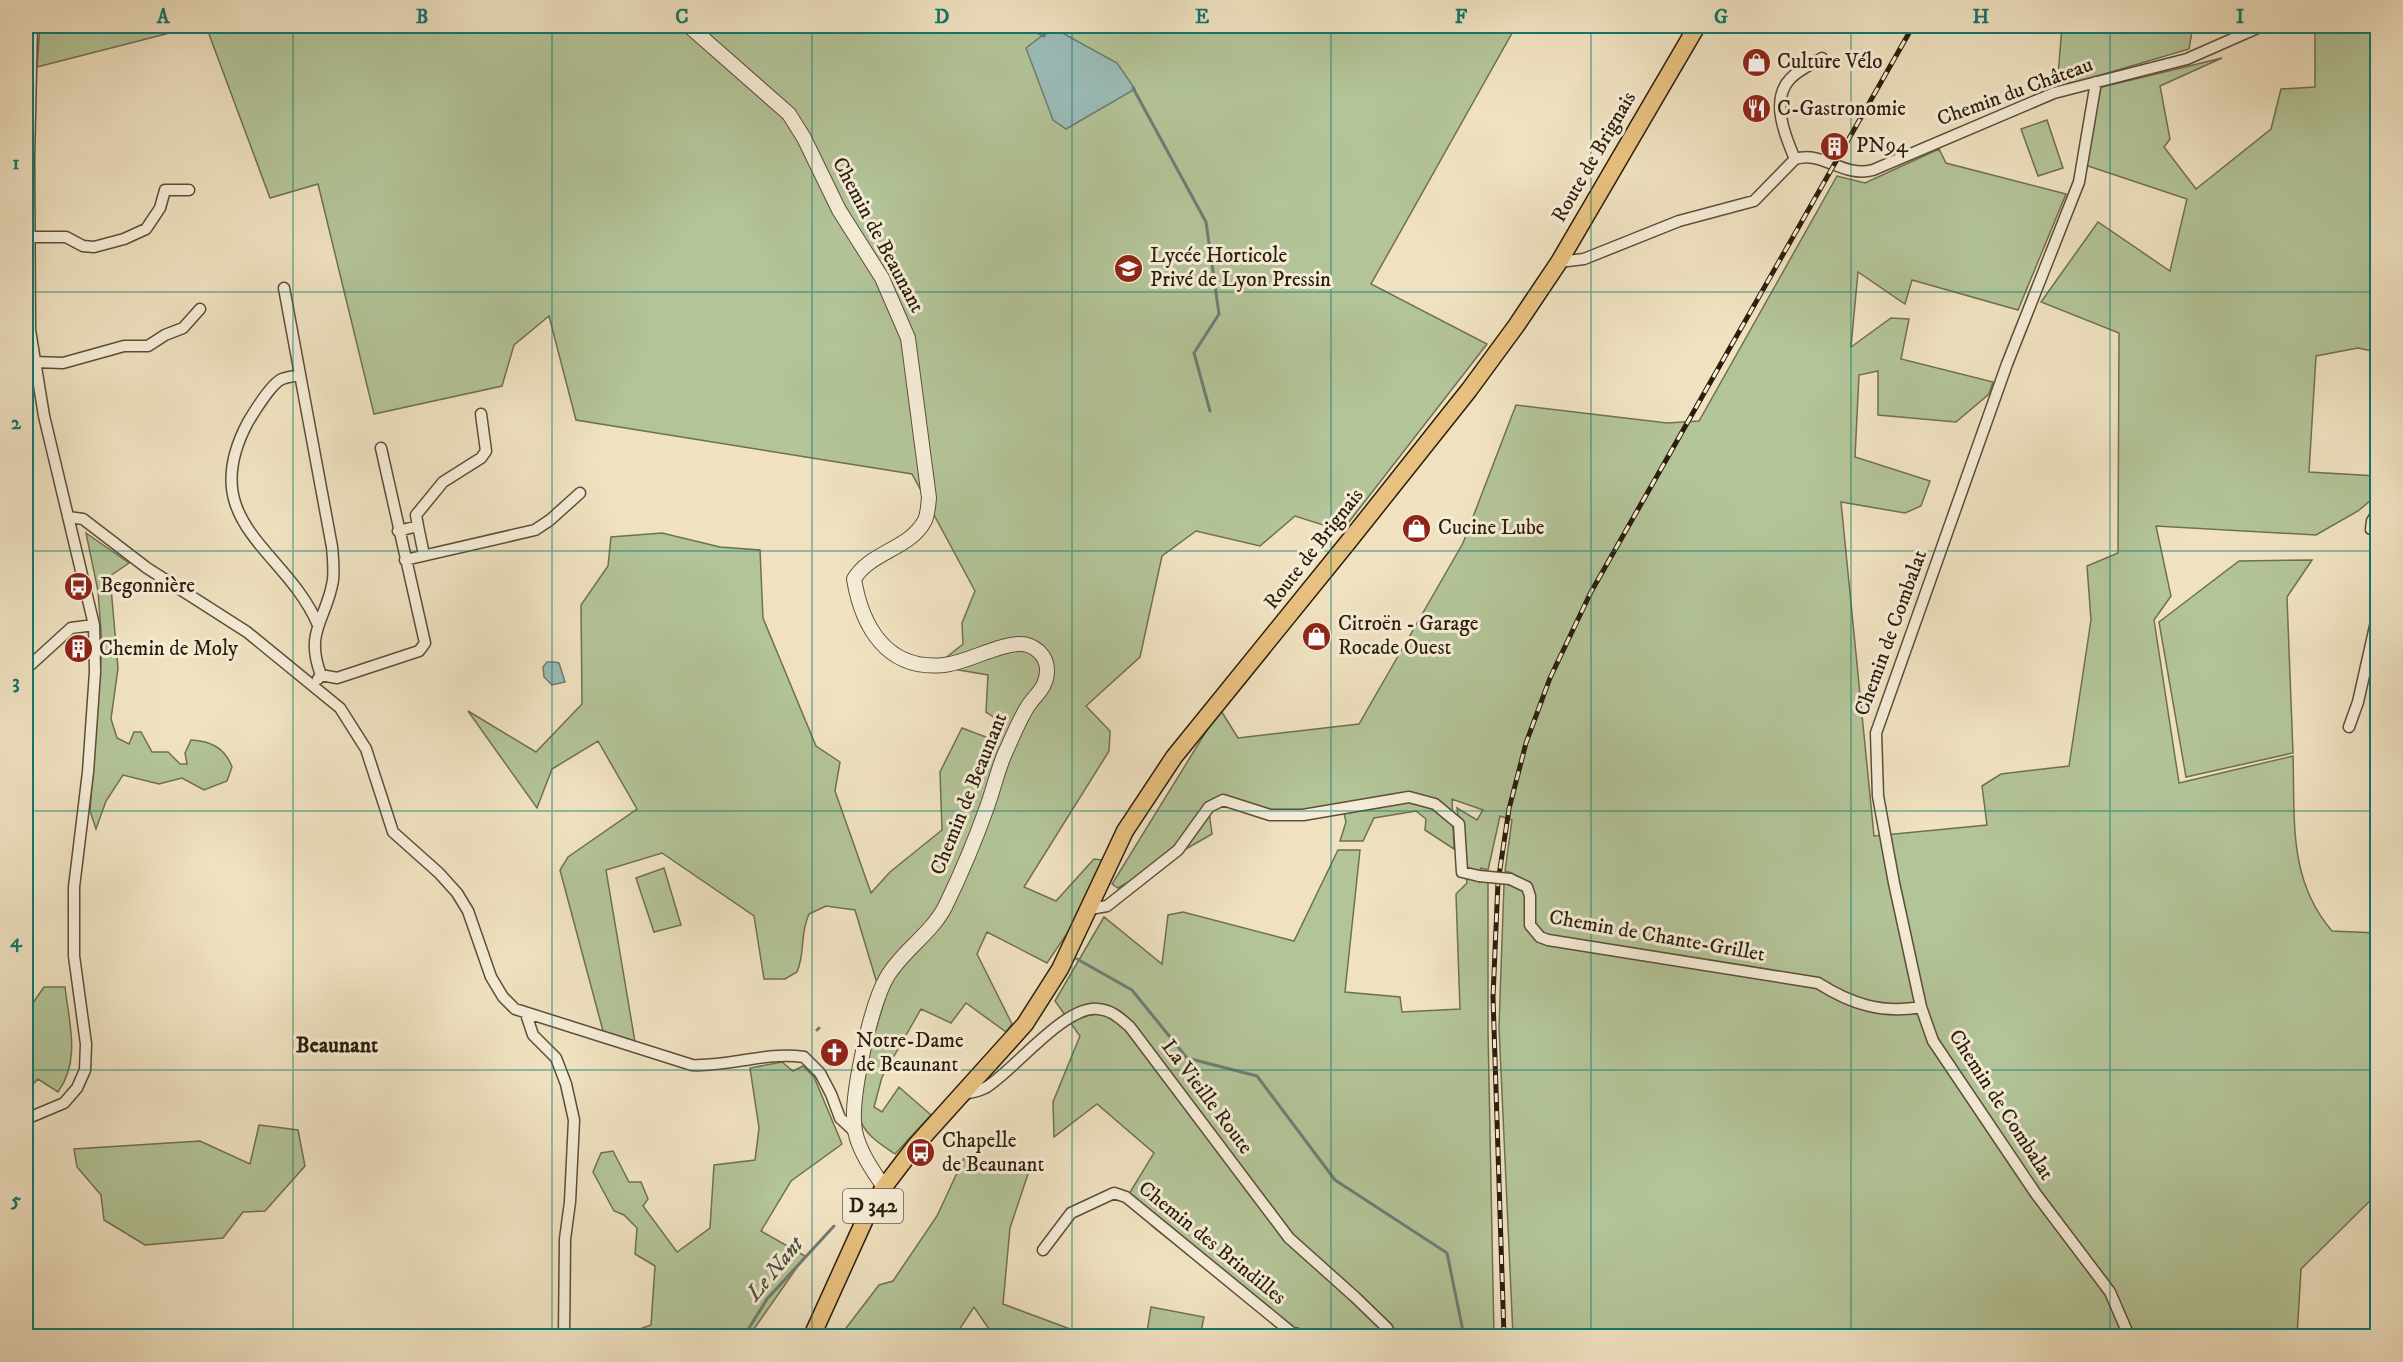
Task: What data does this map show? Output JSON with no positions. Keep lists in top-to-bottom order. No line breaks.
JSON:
{"streets":{"main road":["Route de Brignais","D 342"],"street":["Chemin du Château","Chemin de Beaunant","Chemin de Combalat","Chemin de Chante-Grillet","La Vieille Route","Chemin des Brindilles"]},"crossings":[["Chemin du Château","Chemin de Combalat"],["Route de Brignais","Chemin de Chante-Grillet"],["Route de Brignais","La Vieille Route"],["Route de Brignais","D 342"],["Chemin de Beaunant","D 342"],["Chemin de Combalat","Chemin de Chante-Grillet"],["La Vieille Route","D 342"]],"districts":["Beaunant"],"water":["Le Nant"],"places":{"shop":["Culture Vélo","Cucine Lube","Citroën - Garage Rocade Ouest"],"restaurant":["C-Gastronomie"],"building":["PN94","Chemin de Moly"],"school or university":["Lycée Horticole Privé de Lyon Pressin"],"bus stop":["Begonnière","Chapelle de Beaunant"],"church":["Notre-Dame de Beaunant"]},"grid":{"columns":["A","B","C","D","E","F","G","H","I"],"rows":["1","2","3","4","5"]}}
